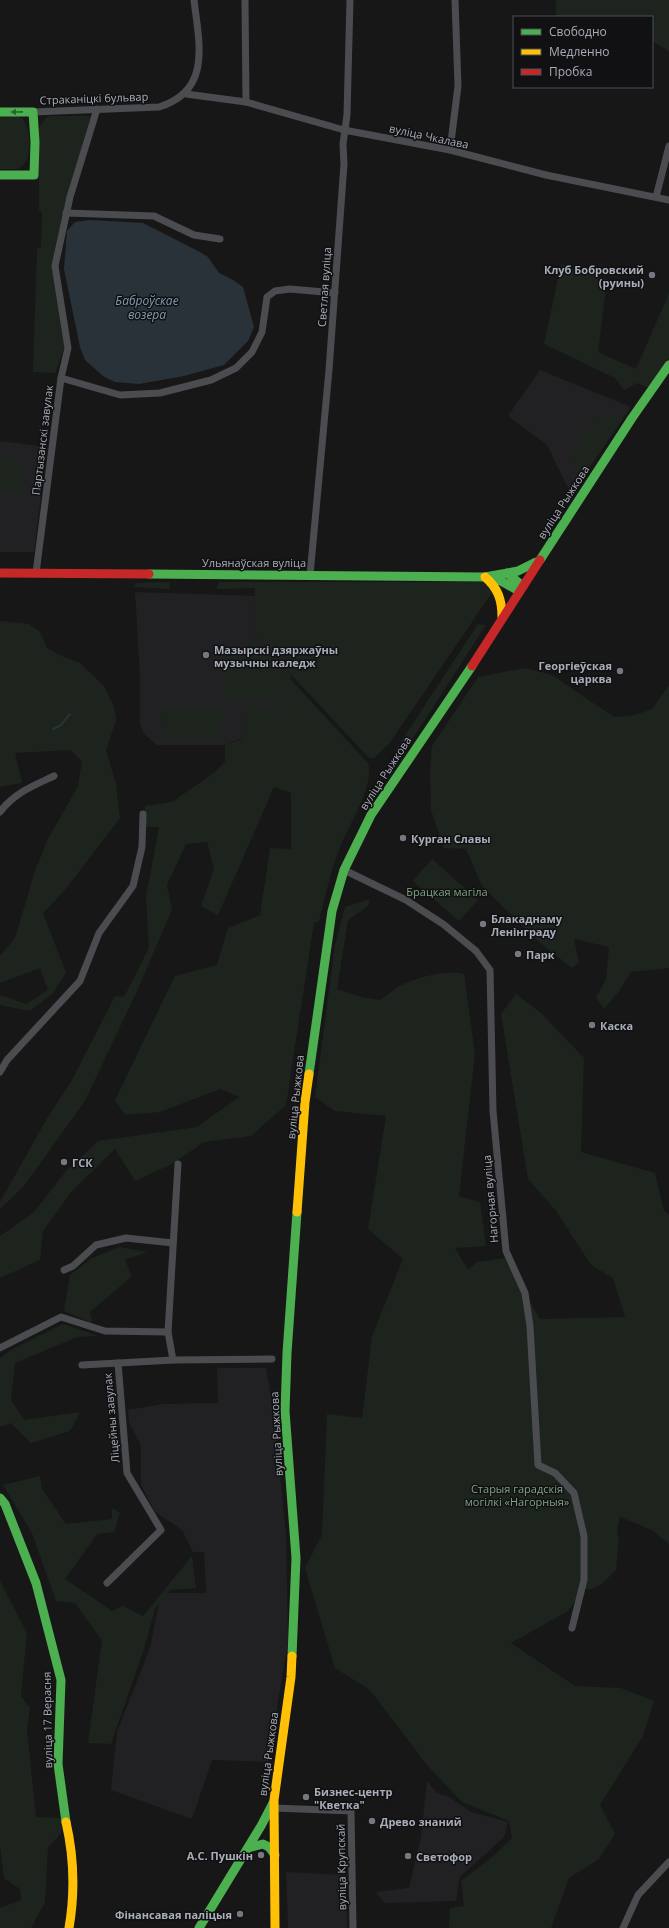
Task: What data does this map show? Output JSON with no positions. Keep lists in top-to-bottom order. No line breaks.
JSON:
{"streets":{"main road":["Страканіцкі бульвар","вуліца Рыжкова","Ульянаўская вуліца","вуліца 17 Верасня"],"street":["вуліца Чкалава","Светлая вуліца","Партызанскі завулак","Нагорная вуліца","Ліцейны завулак","вуліца Крупскай"]},"crossings":[["Страканіцкі бульвар","вуліца Чкалава"],["вуліца Чкалава","Светлая вуліца"],["Светлая вуліца","Партызанскі завулак"],["Светлая вуліца","Ульянаўская вуліца"],["Партызанскі завулак","Ульянаўская вуліца"],["вуліца Рыжкова","Ульянаўская вуліца"],["вуліца Рыжкова","Нагорная вуліца"],["вуліца Рыжкова","вуліца Крупскай"]],"water":["Баброўскае возера"],"parks":["Брацкая магіла","Старыя гарадскія могілкі «Нагорныя»"],"places":["Клуб Бобровский (руины)","Мазырскі дзяржаўны музычны каледж","Георгіеўская царква","Курган Славы","Блакаднаму Ленінграду","Парк","Каска","ГСК","Бизнес-центр \"Кветка\"","Древо знаний","А.С. Пушкін","Светофор","Фінансавая паліцыя"],"legend":["Свободно","Медленно","Пробка"]}
